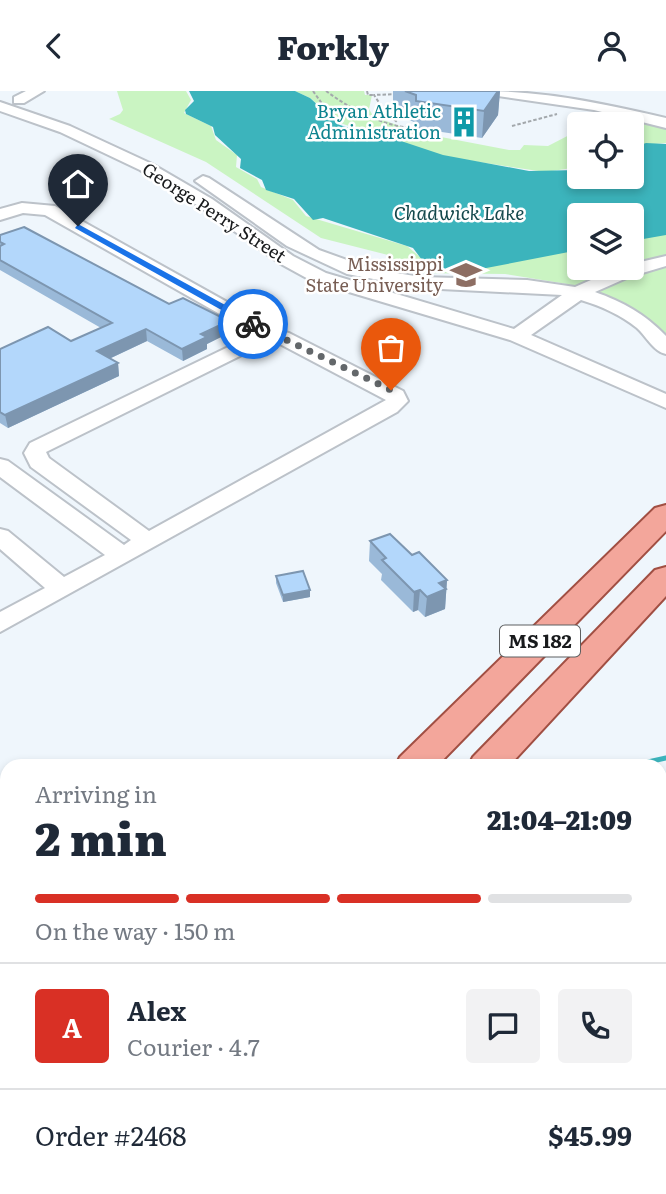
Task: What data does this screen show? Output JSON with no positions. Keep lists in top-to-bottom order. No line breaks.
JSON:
{"streets":{"main road":["MS 182"],"street":["George Perry Street"]},"water":["Chadwick Lake"],"places":{"building":["Bryan Athletic Administration"],"school or university":["Mississippi State University"]},"page":{"header":"Forkly","heading":["2 min","Arriving in","21:04–21:09"],"panel":["Alex","Courier · 4.7","Order #2468","$45.99"],"bar":"On the way · 150 m","round":"A"}}
